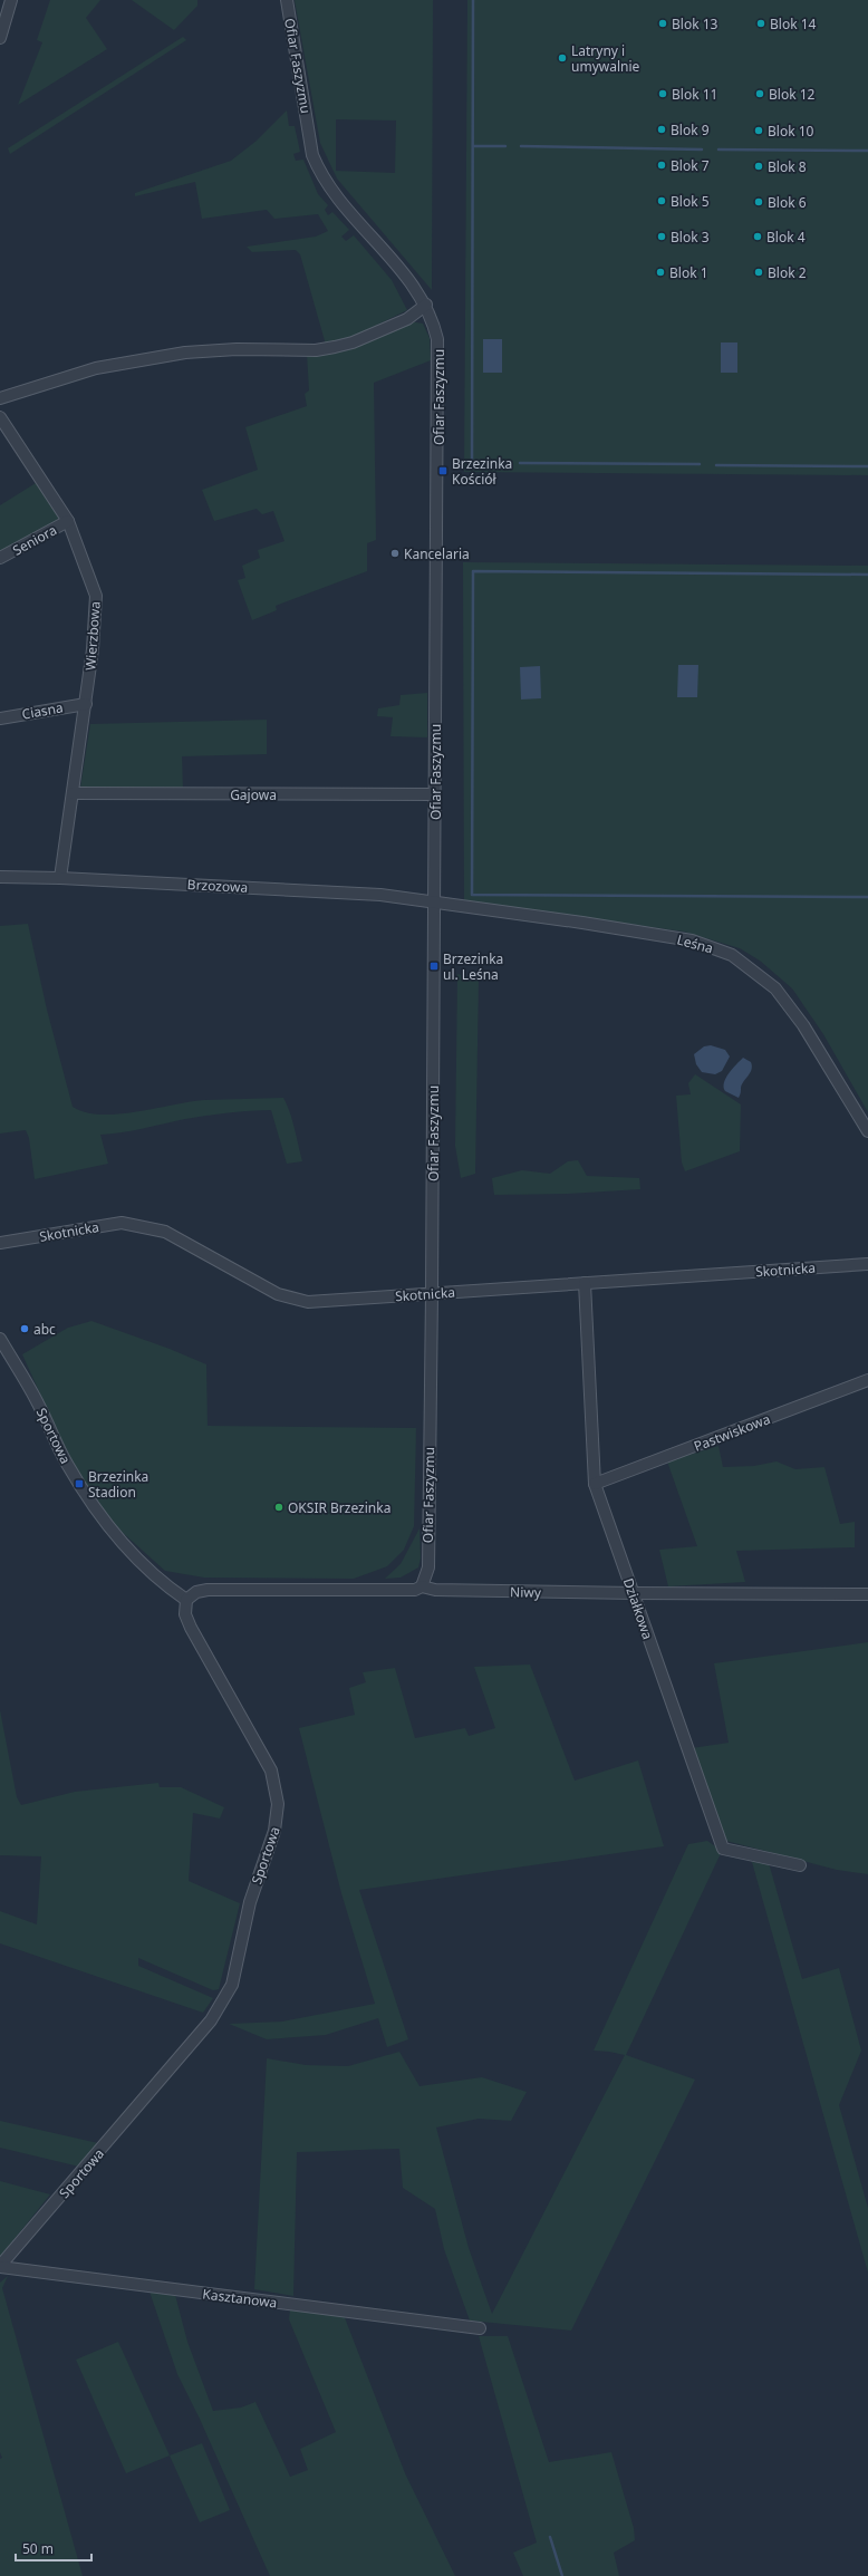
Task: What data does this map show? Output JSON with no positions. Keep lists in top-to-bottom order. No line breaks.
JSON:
{"streets":{"street":["Ofiar Faszyzmu","Seniora","Wierzbowa","Ciasna","Gajowa","Brzozowa","Leśna","Skotnicka","Pastwiskowa","Sportowa","Niwy","Działkowa","Kasztanowa"]},"crossings":[["Ofiar Faszyzmu","Gajowa"],["Ofiar Faszyzmu","Brzozowa"],["Ofiar Faszyzmu","Leśna"],["Ofiar Faszyzmu","Skotnicka"],["Ofiar Faszyzmu","Niwy"],["Seniora","Wierzbowa"],["Wierzbowa","Ciasna"],["Wierzbowa","Gajowa"],["Wierzbowa","Brzozowa"],["Brzozowa","Leśna"],["Skotnicka","Działkowa"],["Pastwiskowa","Działkowa"],["Sportowa","Niwy"],["Sportowa","Kasztanowa"],["Niwy","Działkowa"]],"places":{"other":["Blok 13","Blok 14","Latryny i umywalnie","Blok 11","Blok 12","Blok 9","Blok 10","Blok 7","Blok 8","Blok 5","Blok 6","Blok 3","Blok 4","Blok 1","Blok 2","Kancelaria","abc","OKSIR Brzezinka"],"transit":["Brzezinka Kościół","Brzezinka ul. Leśna","Brzezinka Stadion"]},"scale_bar":"50 m"}
